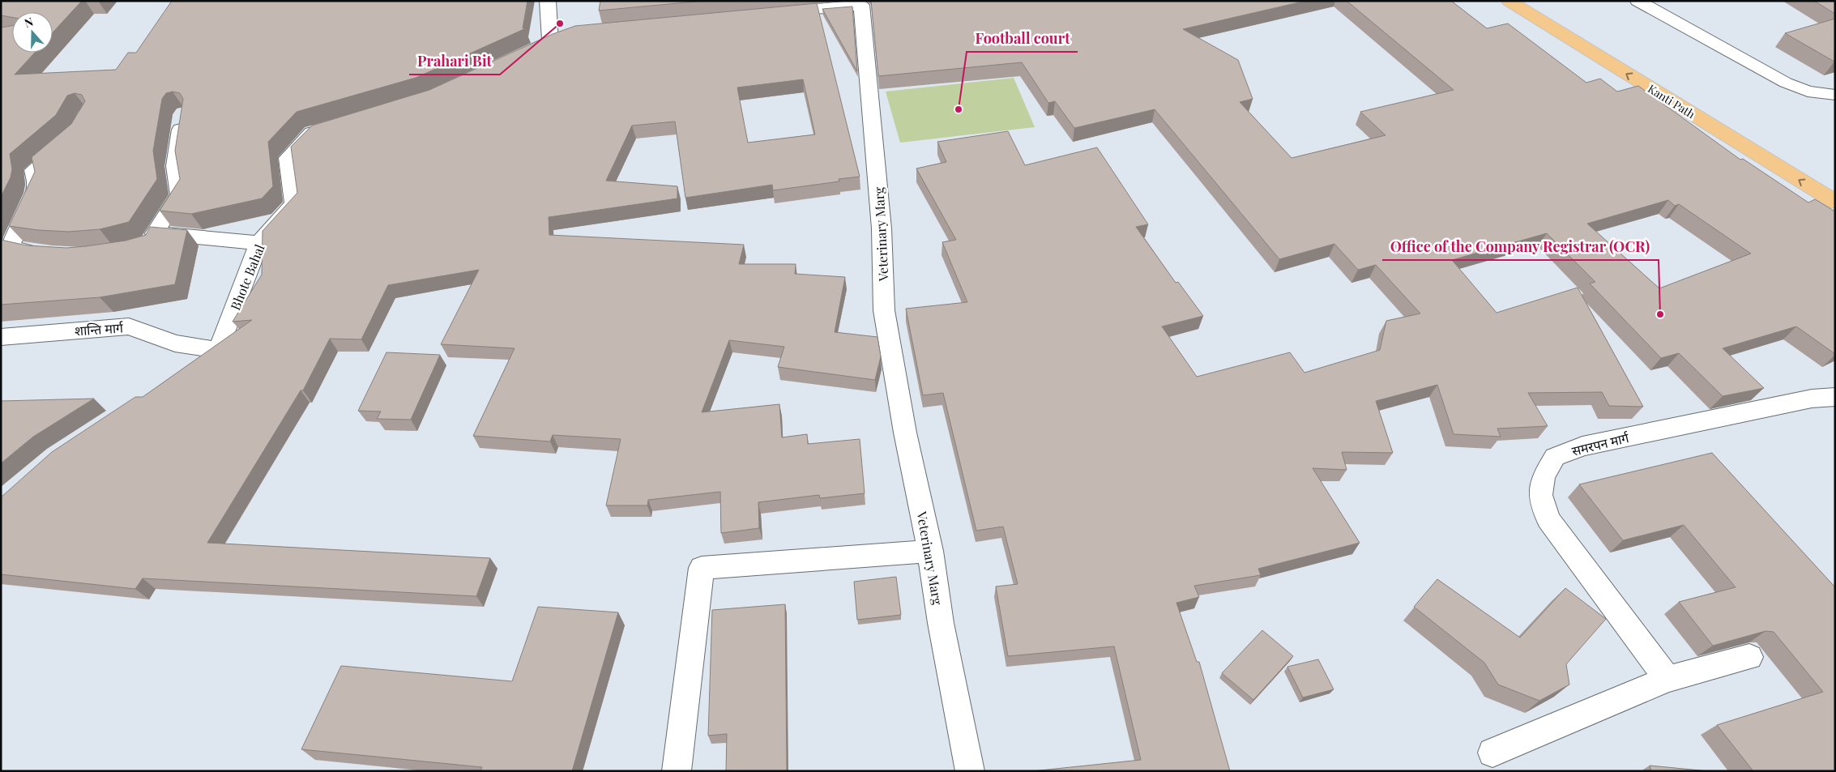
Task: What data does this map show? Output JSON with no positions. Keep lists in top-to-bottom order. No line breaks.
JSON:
{"streets":{"main road":["Kanti Path"],"street":["Veterinary Marg","Bhote Bahal","शान्ति मार्ग","समरपन मार्ग"]},"crossings":[["Bhote Bahal","शान्ति मार्ग"]],"places":["Prahari Bit","Football court","Office of the Company Registrar (OCR)"],"north":"top"}
